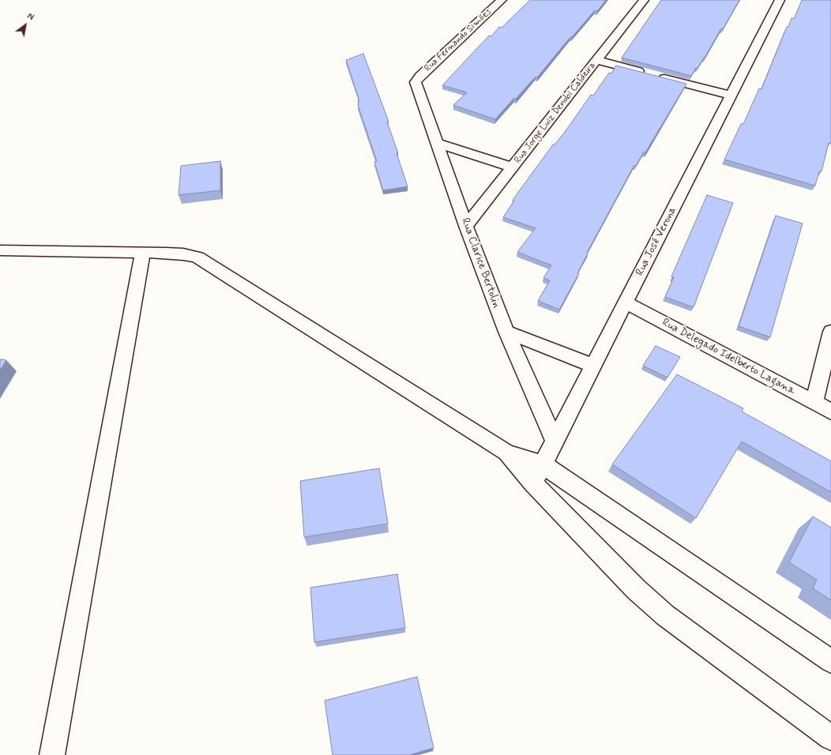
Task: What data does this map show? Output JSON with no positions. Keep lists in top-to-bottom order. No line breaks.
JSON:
{"streets":{"street":["Rua Fernando Simões","Rua Jorge Luiz Denobi Caldeira","Rua José Verona","Rua Clarice Bertolin","Rua Delegado Idelberto Lagana"]},"crossings":[["Rua Fernando Simões","Rua Clarice Bertolin"],["Rua Jorge Luiz Denobi Caldeira","Rua Clarice Bertolin"],["Rua José Verona","Rua Clarice Bertolin"],["Rua José Verona","Rua Delegado Idelberto Lagana"]],"north":"top right"}
